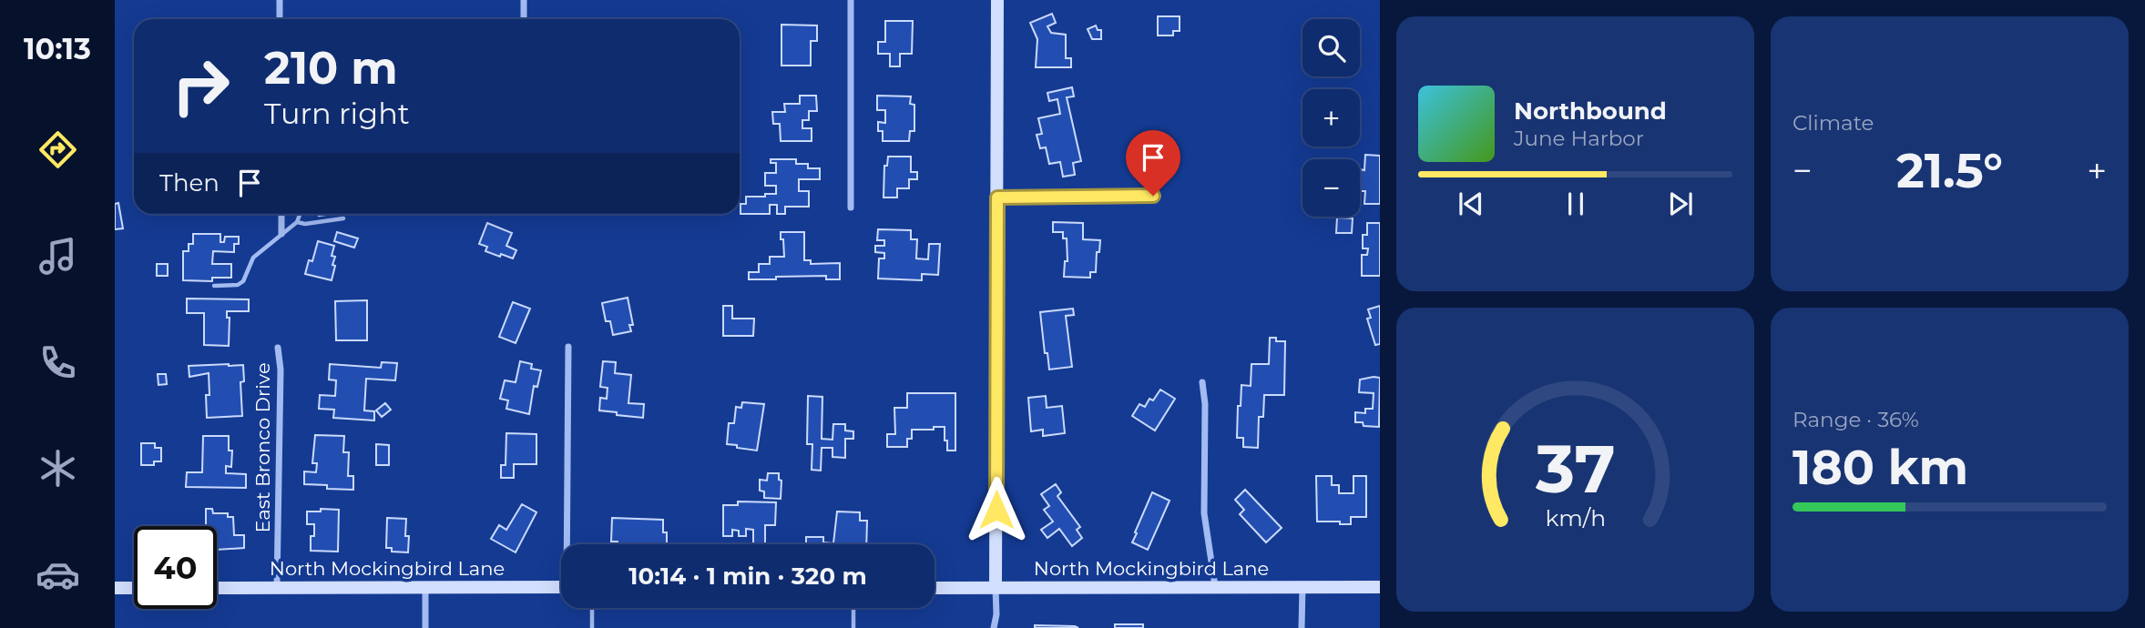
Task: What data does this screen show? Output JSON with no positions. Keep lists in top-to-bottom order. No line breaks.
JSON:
{"streets":{"street":["East Bronco Drive","North Mockingbird Lane"]},"crossings":[["East Bronco Drive","North Mockingbird Lane"]],"page":{"tabs":"10:13","tile":["Climate",["Range · 36%","180 km"]],"map_buttons":["+","−"],"turn":["210 m","Turn right"],"song":["Northbound","June Harbor"],"heat":["−","21.5°","+"],"then":"Then","limit":"40","trip":"10:14 · 1 min · 320 m","gauge":["37","km/h"]}}
